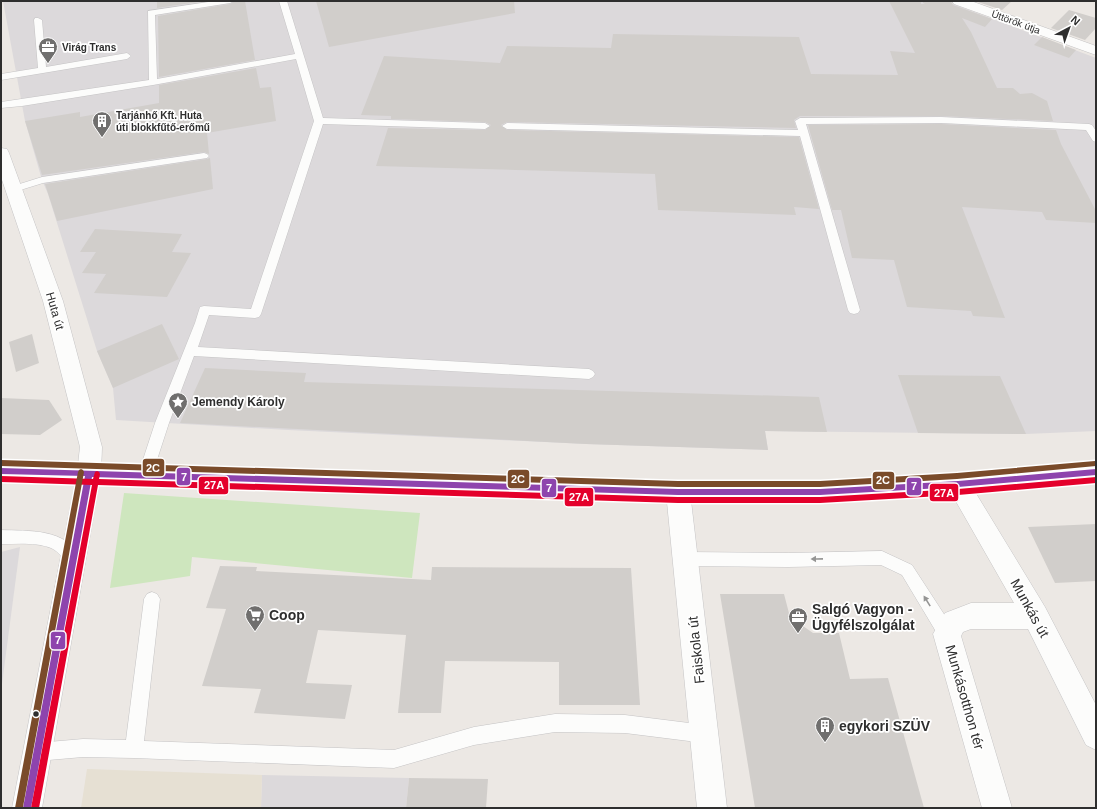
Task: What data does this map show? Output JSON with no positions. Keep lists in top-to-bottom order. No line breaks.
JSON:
{"streets":{"street":["Úttörők útja","Huta út","Munkás út","Faiskola út","Munkásotthon tér"]},"crossings":[["Munkás út","Munkásotthon tér"]],"places":{"office":["Virág Trans","Salgó Vagyon - Ügyfélszolgálat"],"building":["Tarjánhő Kft. Huta úti blokkfűtő-erőmű","egykori SZÜV"],"place":["Jemendy Károly"],"supermarket":["Coop"]},"lines":["transit line 2C","transit line 7","transit line 27A"],"north":"top right"}
